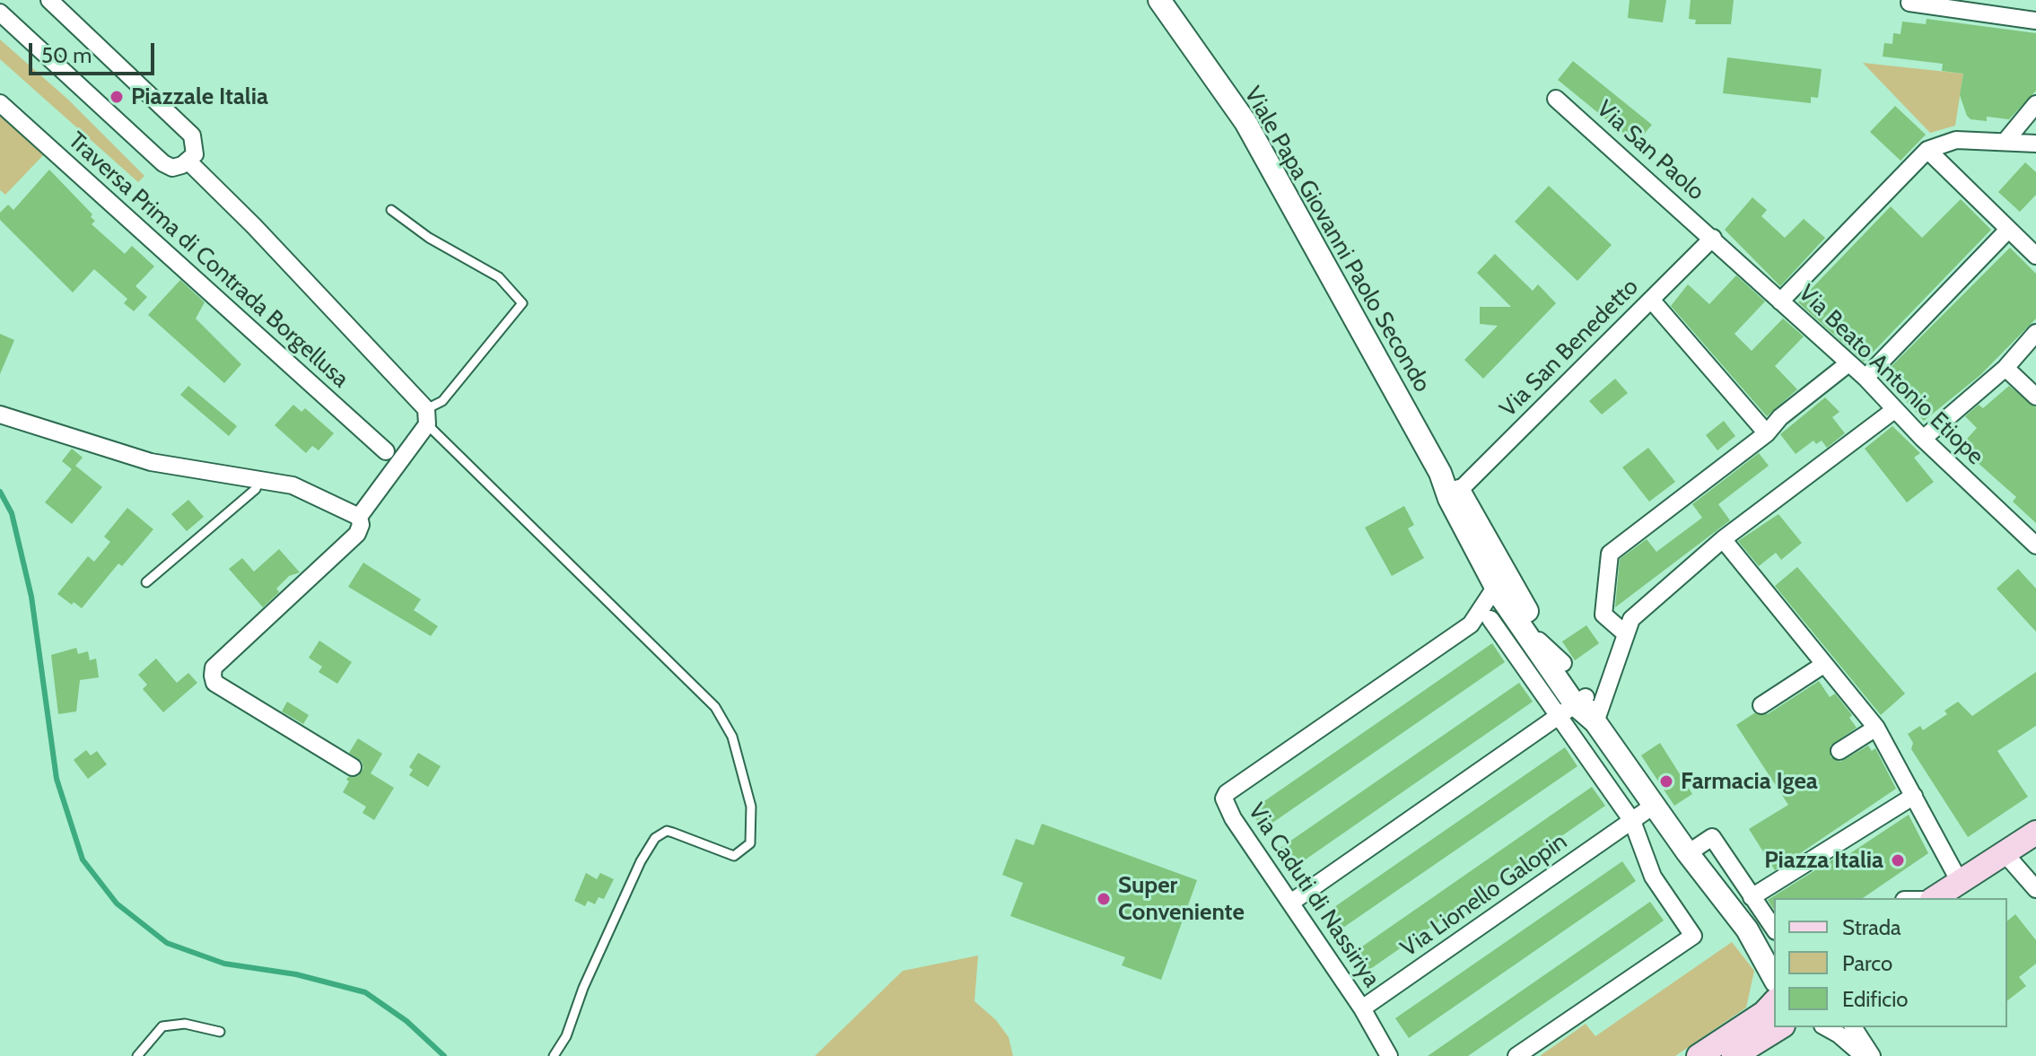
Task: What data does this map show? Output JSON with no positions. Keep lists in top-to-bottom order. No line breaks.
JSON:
{"streets":{"street":["Via San Paolo","Viale Papa Giovanni Paolo Secondo","Traversa Prima di Contrada Borgellusa","Via San Benedetto","Via Beato Antonio Etiope","Via Caduti di Nassiriya","Via Lionello Galopin"]},"crossings":[["Via San Paolo","Via San Benedetto"],["Via San Paolo","Via Beato Antonio Etiope"],["Viale Papa Giovanni Paolo Secondo","Via San Benedetto"],["Via San Benedetto","Via Beato Antonio Etiope"],["Via Caduti di Nassiriya","Via Lionello Galopin"]],"places":["Piazzale Italia","Farmacia Igea","Piazza Italia","Super Conveniente"],"legend":["Strada","Parco","Edificio"],"scale_bar":"50 m"}
